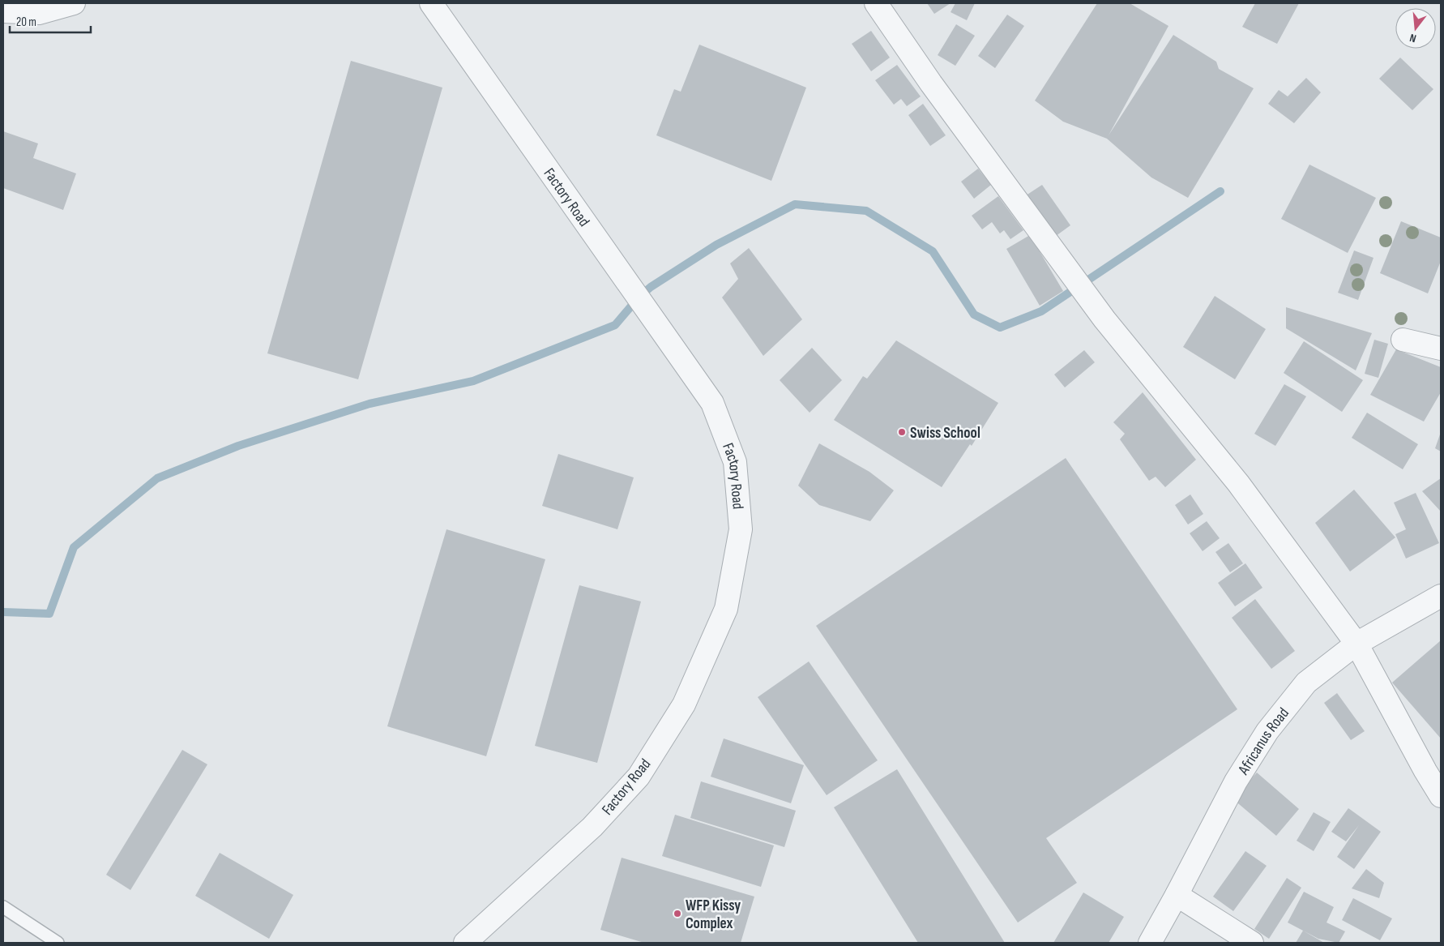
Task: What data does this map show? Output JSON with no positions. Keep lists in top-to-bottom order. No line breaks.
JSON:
{"streets":{"street":["Factory Road","Africanus Road"]},"places":["Swiss School","WFP Kissy Complex"],"scale_bar":"20 m","north":"bottom"}
